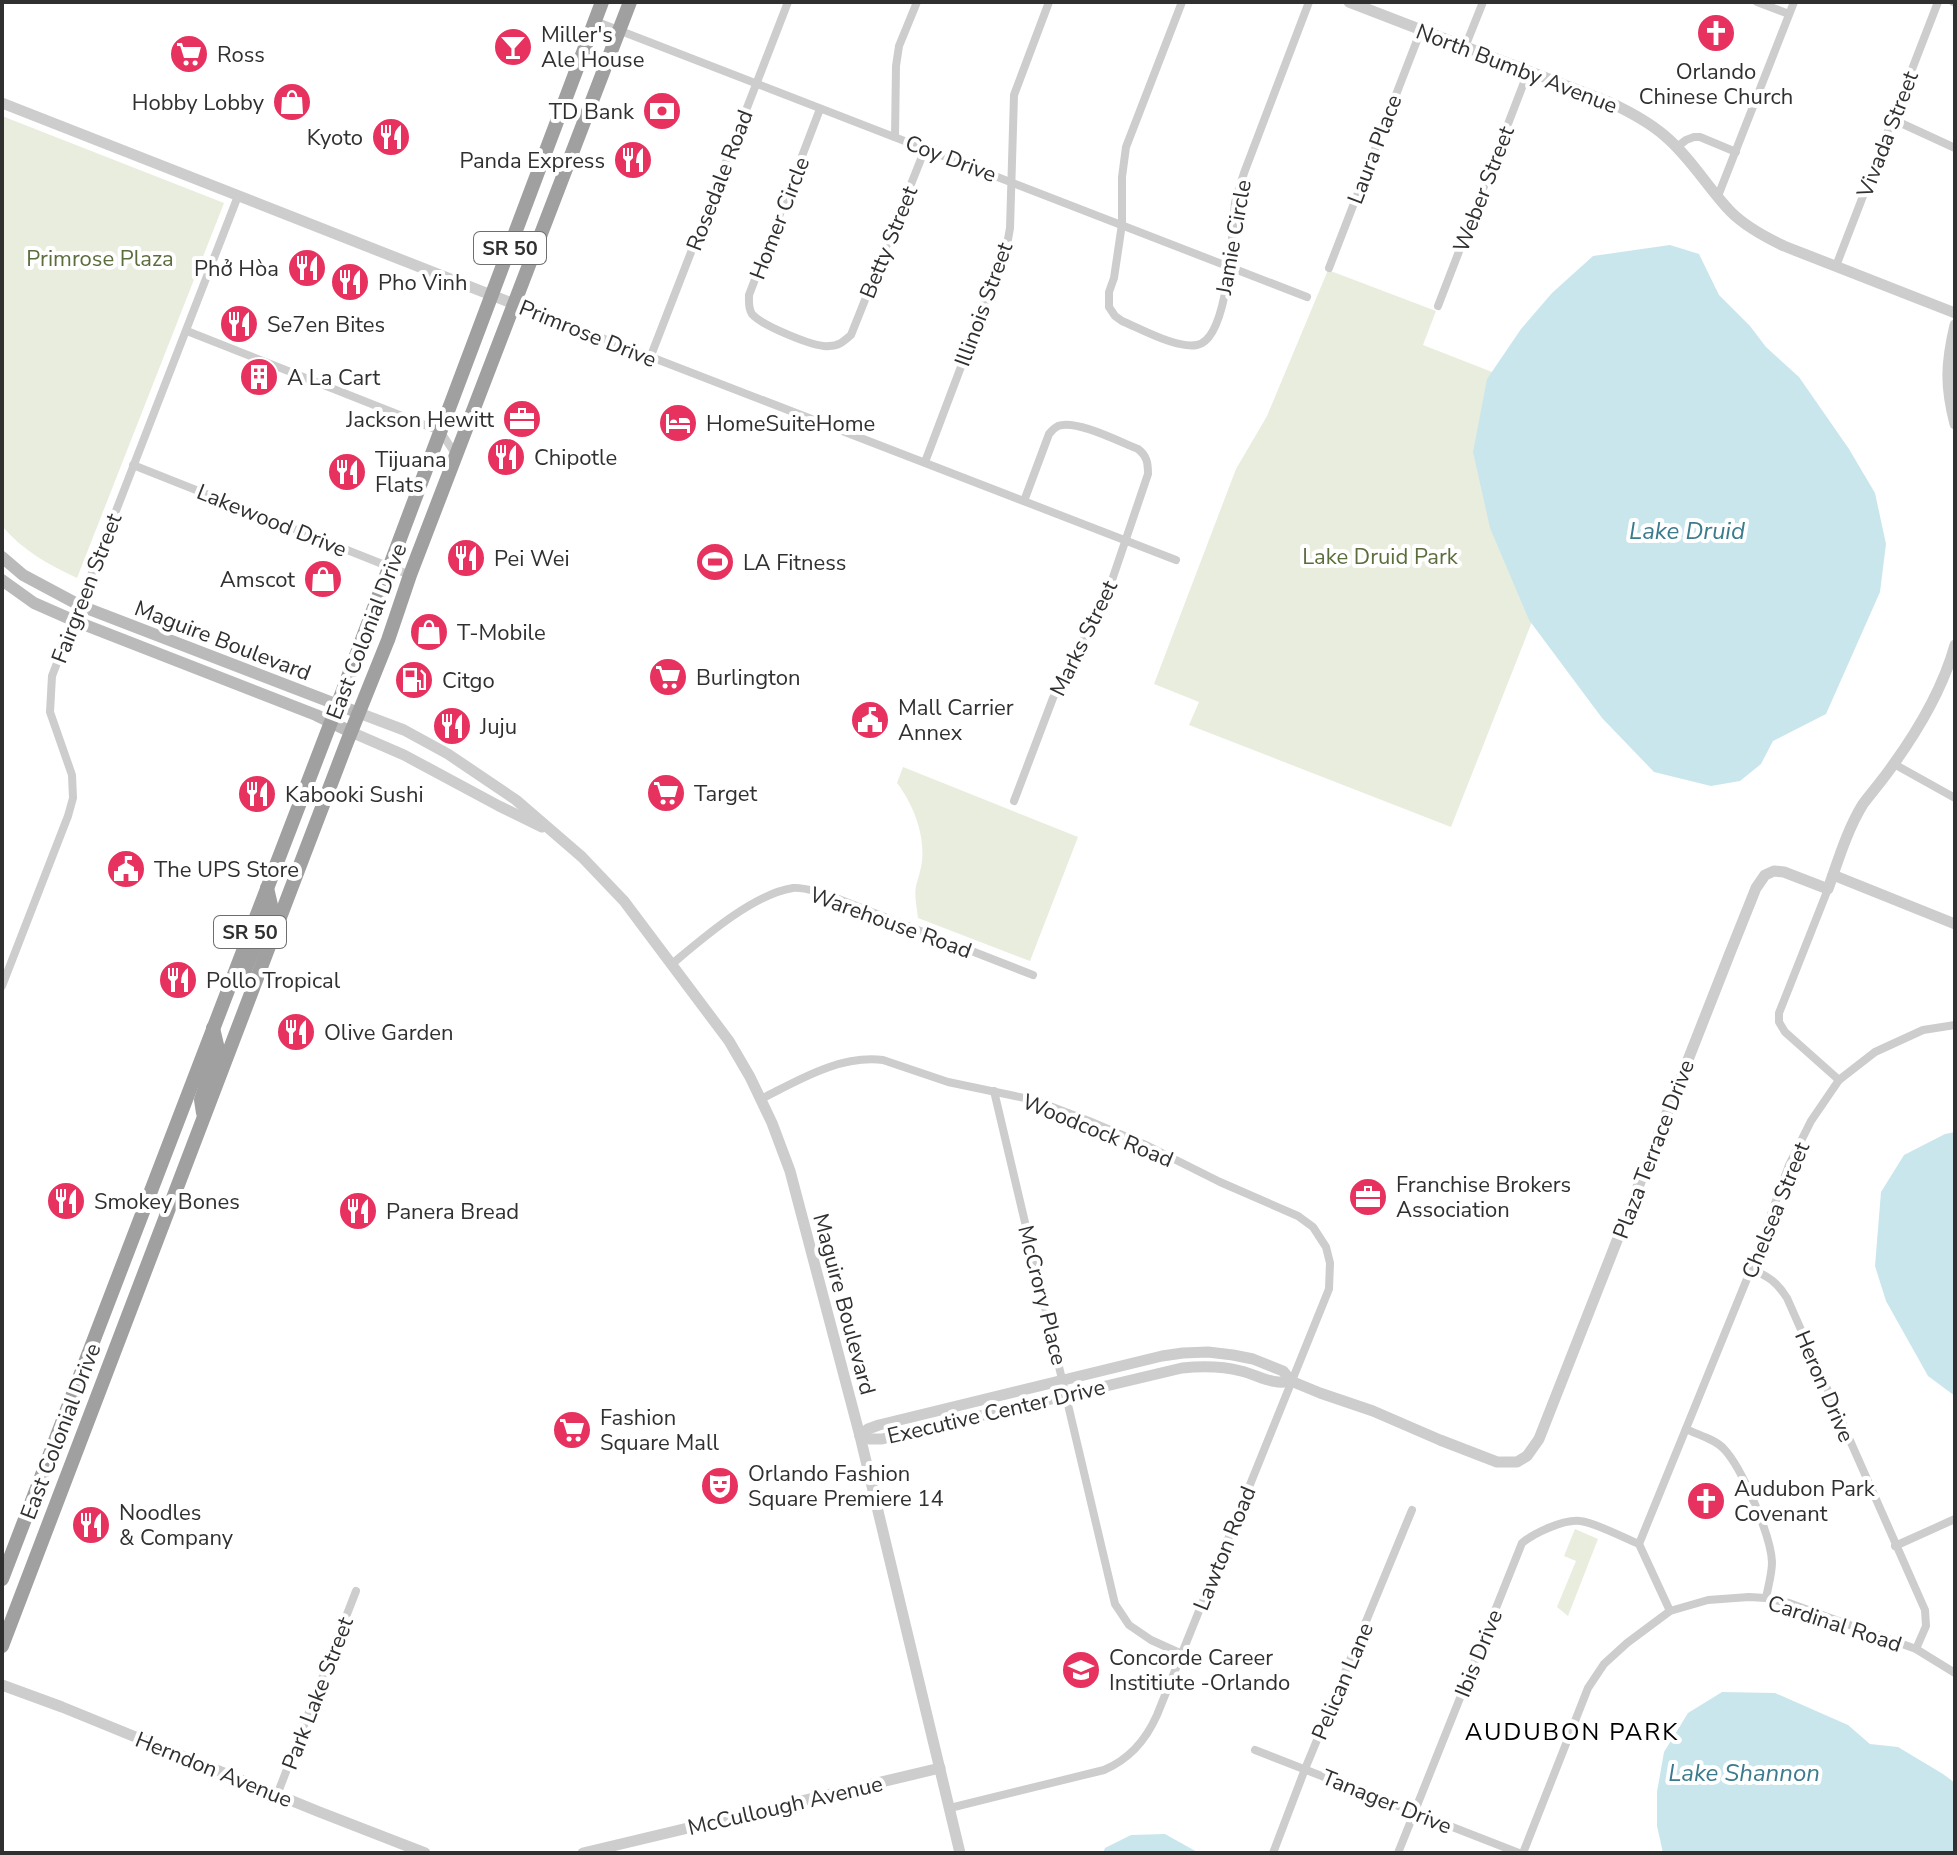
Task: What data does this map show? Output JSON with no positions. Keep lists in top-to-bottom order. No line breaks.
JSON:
{"streets":{"highway":["SR 50","East Colonial Drive"],"main road":["Maguire Boulevard"],"street":["North Bumby Avenue","Vivada Street","Laura Place","Coy Drive","Rosedale Road","Weber Street","Homer Circle","Jamie Circle","Betty Street","Illinois Street","Primrose Drive","Lakewood Drive","Fairgreen Street","Marks Street","Warehouse Road","Woodcock Road","Plaza Terrace Drive","Chelsea Street","McCrory Place","Heron Drive","Executive Center Drive","Lawton Road","Cardinal Road","Ibis Drive","Pelican Lane","Park Lake Street","Herndon Avenue","Tanager Drive","McCullough Avenue"]},"crossings":[["North Bumby Avenue","Vivada Street"],["North Bumby Avenue","Laura Place"],["North Bumby Avenue","Weber Street"],["Coy Drive","Rosedale Road"],["Coy Drive","Homer Circle"],["Coy Drive","Jamie Circle"],["Coy Drive","Betty Street"],["Coy Drive","Illinois Street"],["Coy Drive","East Colonial Drive"],["Rosedale Road","Primrose Drive"],["Homer Circle","Betty Street"],["Illinois Street","Primrose Drive"],["Primrose Drive","Fairgreen Street"],["Primrose Drive","East Colonial Drive"],["Primrose Drive","Marks Street"],["Lakewood Drive","Fairgreen Street"],["Lakewood Drive","East Colonial Drive"],["Fairgreen Street","Maguire Boulevard"],["East Colonial Drive","Maguire Boulevard"],["Maguire Boulevard","Warehouse Road"],["Maguire Boulevard","Woodcock Road"],["Maguire Boulevard","Executive Center Drive"],["Maguire Boulevard","Lawton Road"],["Maguire Boulevard","McCullough Avenue"],["Woodcock Road","McCrory Place"],["Woodcock Road","Lawton Road"],["Plaza Terrace Drive","Executive Center Drive"],["Chelsea Street","Heron Drive"],["Chelsea Street","Ibis Drive"],["McCrory Place","Executive Center Drive"],["McCrory Place","Lawton Road"],["Heron Drive","Cardinal Road"],["Executive Center Drive","Lawton Road"],["Ibis Drive","Tanager Drive"],["Pelican Lane","Tanager Drive"],["Park Lake Street","Herndon Avenue"]],"districts":["AUDUBON PARK"],"water":["Lake Druid","Lake Shannon"],"parks":["Primrose Plaza","Lake Druid Park"],"places":{"church":["Orlando Chinese Church","Audubon Park Covenant"],"bar":["Miller's Ale House"],"supermarket":["Ross","Burlington","Target","Fashion Square Mall"],"shop":["Hobby Lobby","Amscot","T-Mobile"],"bank":["TD Bank"],"restaurant":["Kyoto","Panda Express","Phở Hòa","Pho Vinh","Se7en Bites","Chipotle","Tijuana Flats","Pei Wei","Juju","Kabooki Sushi","Pollo Tropical","Olive Garden","Smokey Bones","Panera Bread","Noodles & Company"],"building":["A La Cart"],"office":["Jackson Hewitt","Franchise Brokers Association"],"hotel":["HomeSuiteHome"],"sports":["LA Fitness"],"fuel station":["Citgo"],"public building":["Mall Carrier Annex","The UPS Store"],"theatre":["Orlando Fashion Square Premiere 14"],"school or university":["Concorde Career Institiute -Orlando"]}}
